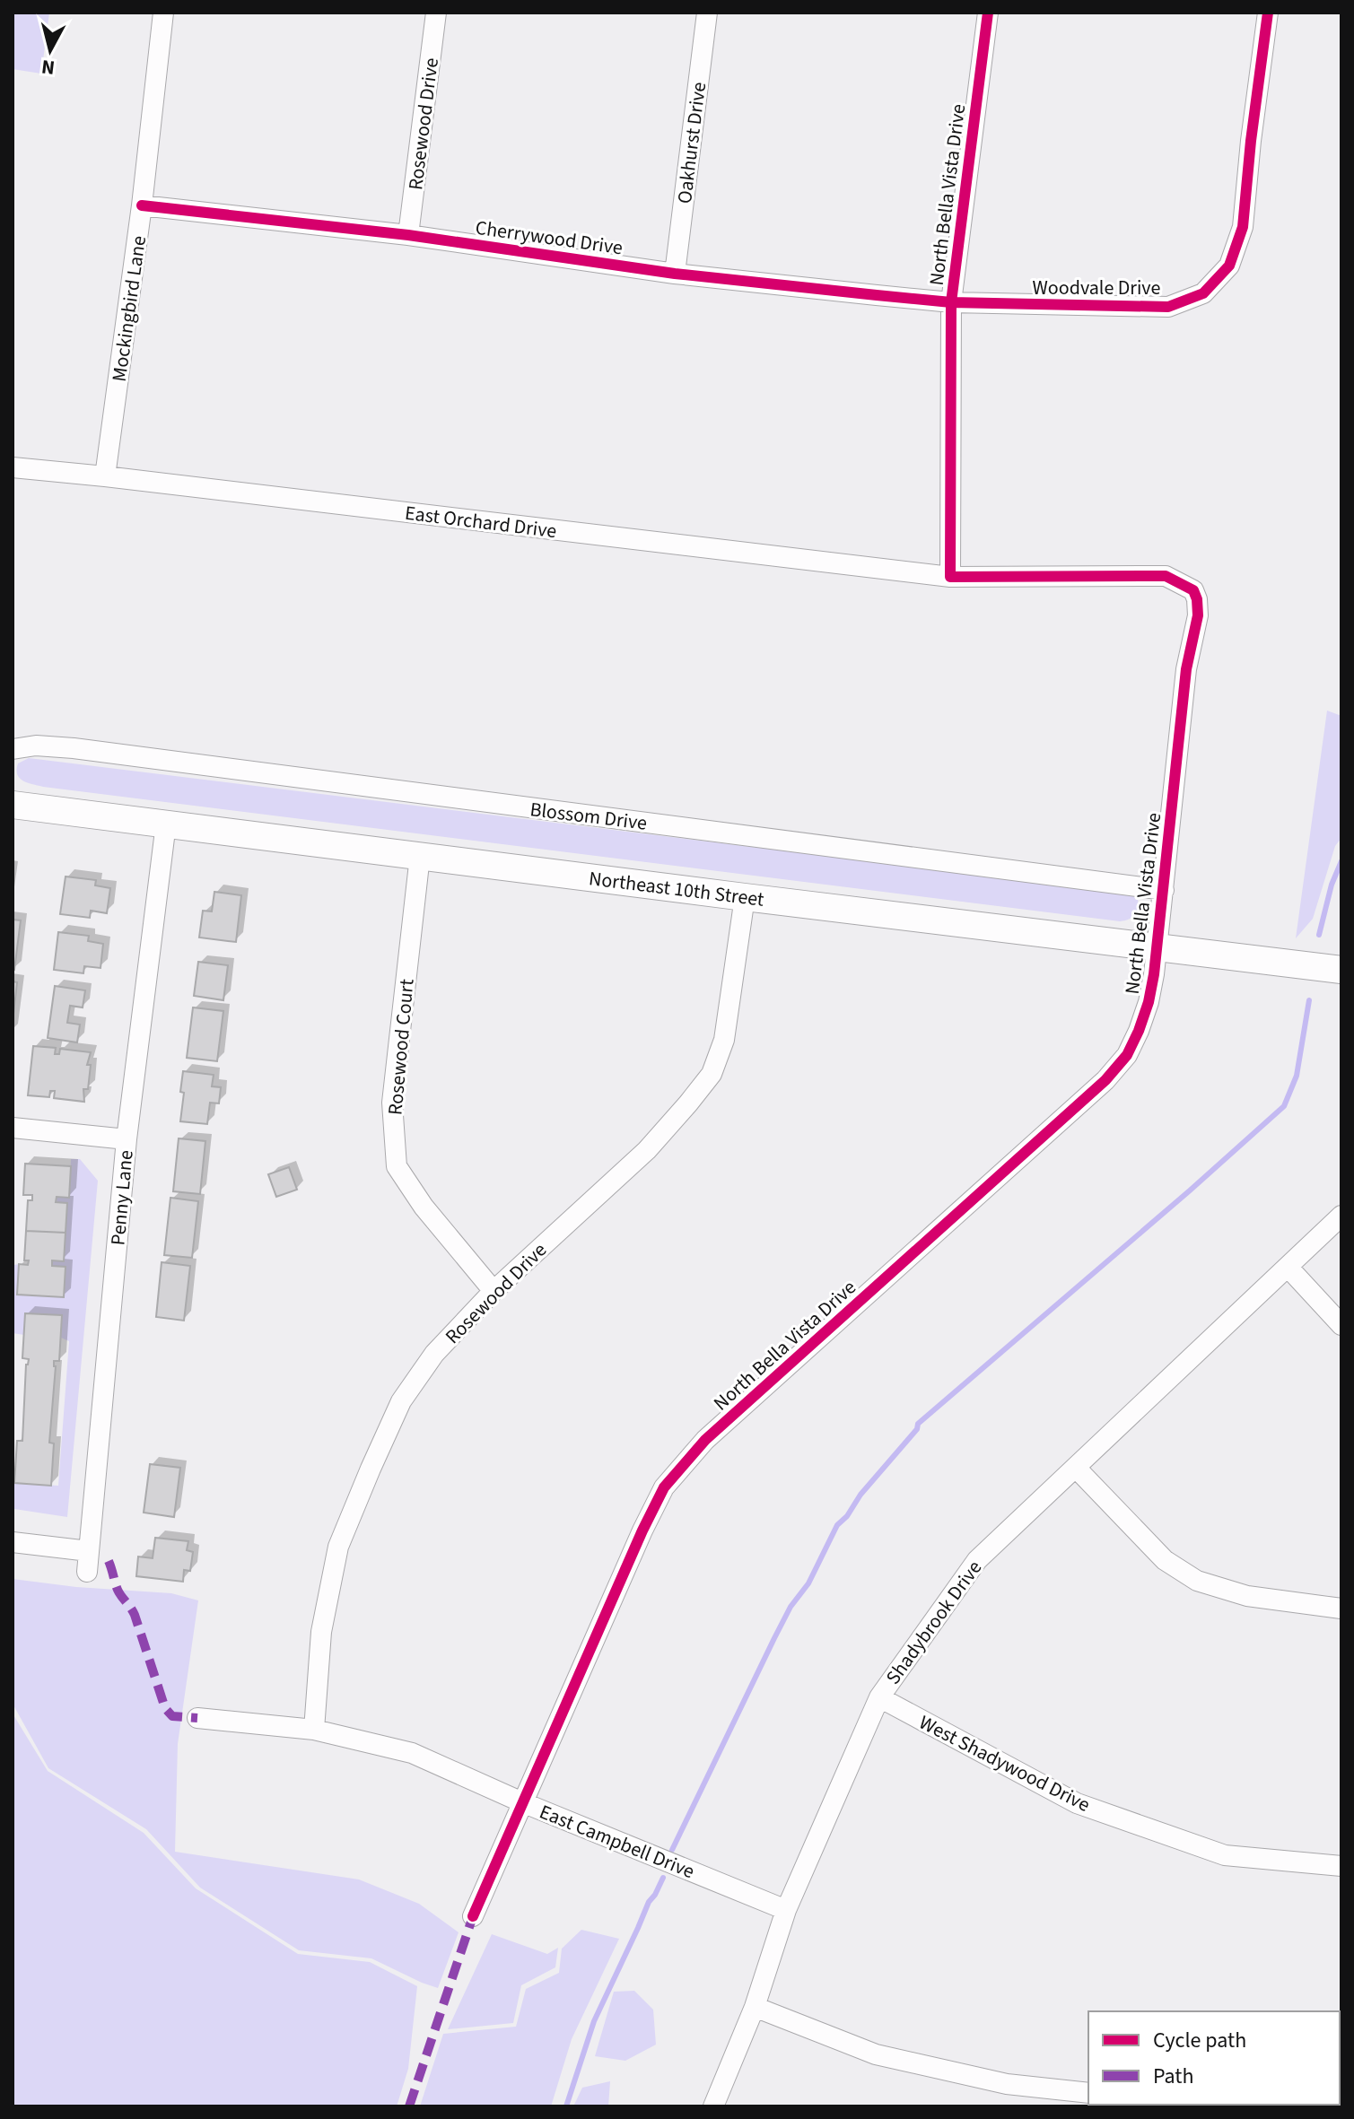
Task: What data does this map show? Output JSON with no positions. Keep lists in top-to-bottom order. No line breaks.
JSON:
{"streets":{"main road":["Northeast 10th Street"],"street":["Rosewood Drive","Oakhurst Drive","North Bella Vista Drive","Cherrywood Drive","Woodvale Drive","Mockingbird Lane","East Orchard Drive","Blossom Drive","Rosewood Court","Penny Lane","Shadybrook Drive","West Shadywood Drive","East Campbell Drive"]},"crossings":[["Rosewood Drive","Cherrywood Drive"],["Rosewood Drive","Northeast 10th Street"],["Rosewood Drive","Rosewood Court"],["Rosewood Drive","East Campbell Drive"],["Oakhurst Drive","Cherrywood Drive"],["North Bella Vista Drive","Cherrywood Drive"],["North Bella Vista Drive","Woodvale Drive"],["North Bella Vista Drive","East Orchard Drive"],["North Bella Vista Drive","Blossom Drive"],["North Bella Vista Drive","Northeast 10th Street"],["North Bella Vista Drive","East Campbell Drive"],["Cherrywood Drive","Woodvale Drive"],["Cherrywood Drive","Mockingbird Lane"],["Mockingbird Lane","East Orchard Drive"],["Northeast 10th Street","Rosewood Court"],["Northeast 10th Street","Penny Lane"],["Shadybrook Drive","West Shadywood Drive"],["Shadybrook Drive","East Campbell Drive"]],"legend":["Cycle path","Path"],"north":"bottom"}
